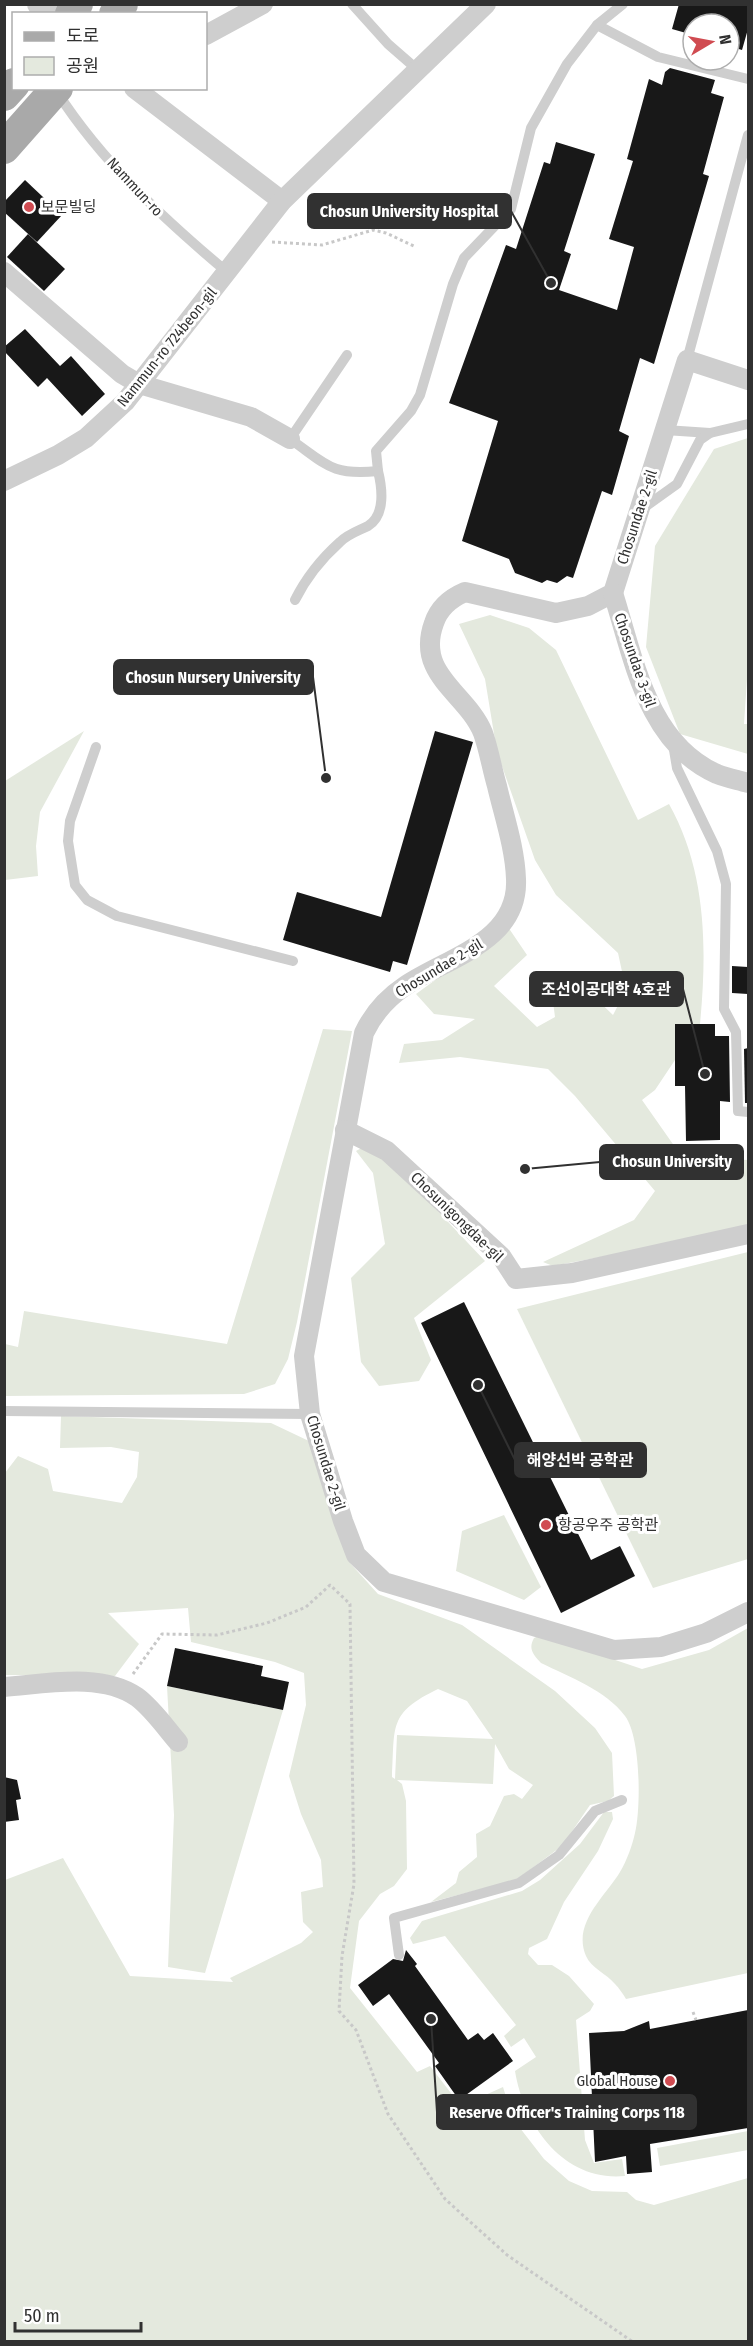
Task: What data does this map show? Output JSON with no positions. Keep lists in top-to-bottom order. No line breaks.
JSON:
{"streets":{"main road":["Nammun-ro"],"street":["Nammun-ro 724beon-gil","Chosundae 2-gil","Chosundae 3-gil","Chosunigongdae-gil"]},"crossings":[["Nammun-ro","Nammun-ro 724beon-gil"],["Chosundae 2-gil","Chosundae 3-gil"],["Chosundae 2-gil","Chosunigongdae-gil"]],"places":["보문빌딩","Chosun University Hospital","Chosun Nursery University","조선이공대학 4호관","Chosun University","해양선박 공학관","항공우주 공학관","Reserve Officer's Training Corps 118","Global House"],"legend":["도로","공원"],"scale_bar":"50 m","north":"right"}
